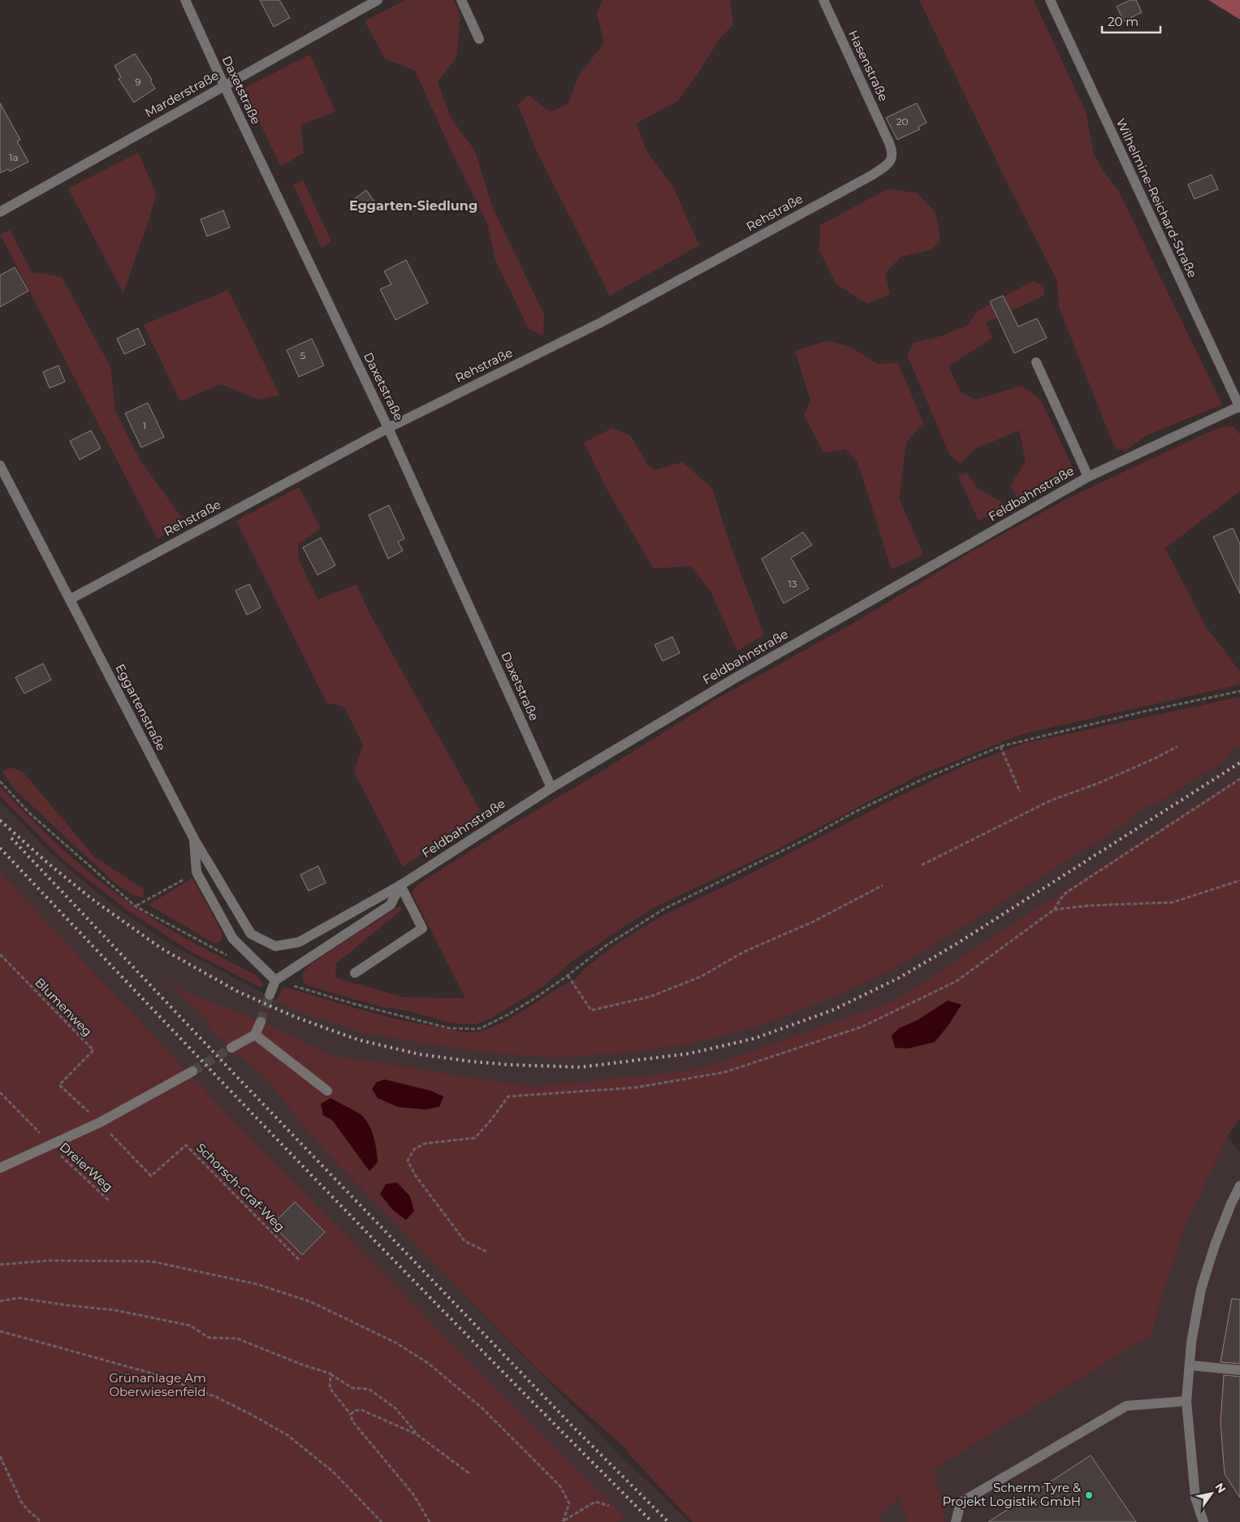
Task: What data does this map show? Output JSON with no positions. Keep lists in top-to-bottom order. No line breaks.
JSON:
{"streets":{"street":["Hasenstraße","Daxetstraße","Marderstraße","Wilhelmine-Reichard-Straße","Rehstraße","Feldbahnstraße","Eggartenstraße"],"path":["Blumenweg","DreierWeg","Schorsch-Graf-Weg"]},"crossings":[["Hasenstraße","Rehstraße"],["Daxetstraße","Marderstraße"],["Daxetstraße","Rehstraße"],["Daxetstraße","Feldbahnstraße"],["Wilhelmine-Reichard-Straße","Feldbahnstraße"],["Rehstraße","Eggartenstraße"],["Feldbahnstraße","Eggartenstraße"],["Blumenweg","Schorsch-Graf-Weg"]],"districts":["Eggarten-Siedlung"],"parks":["Grünanlage Am Oberwiesenfeld"],"places":["Scherm Tyre & Projekt Logistik GmbH"],"house_numbers":["9","20","1a","5","1","13"],"scale_bar":"20 m","north":"top right"}
